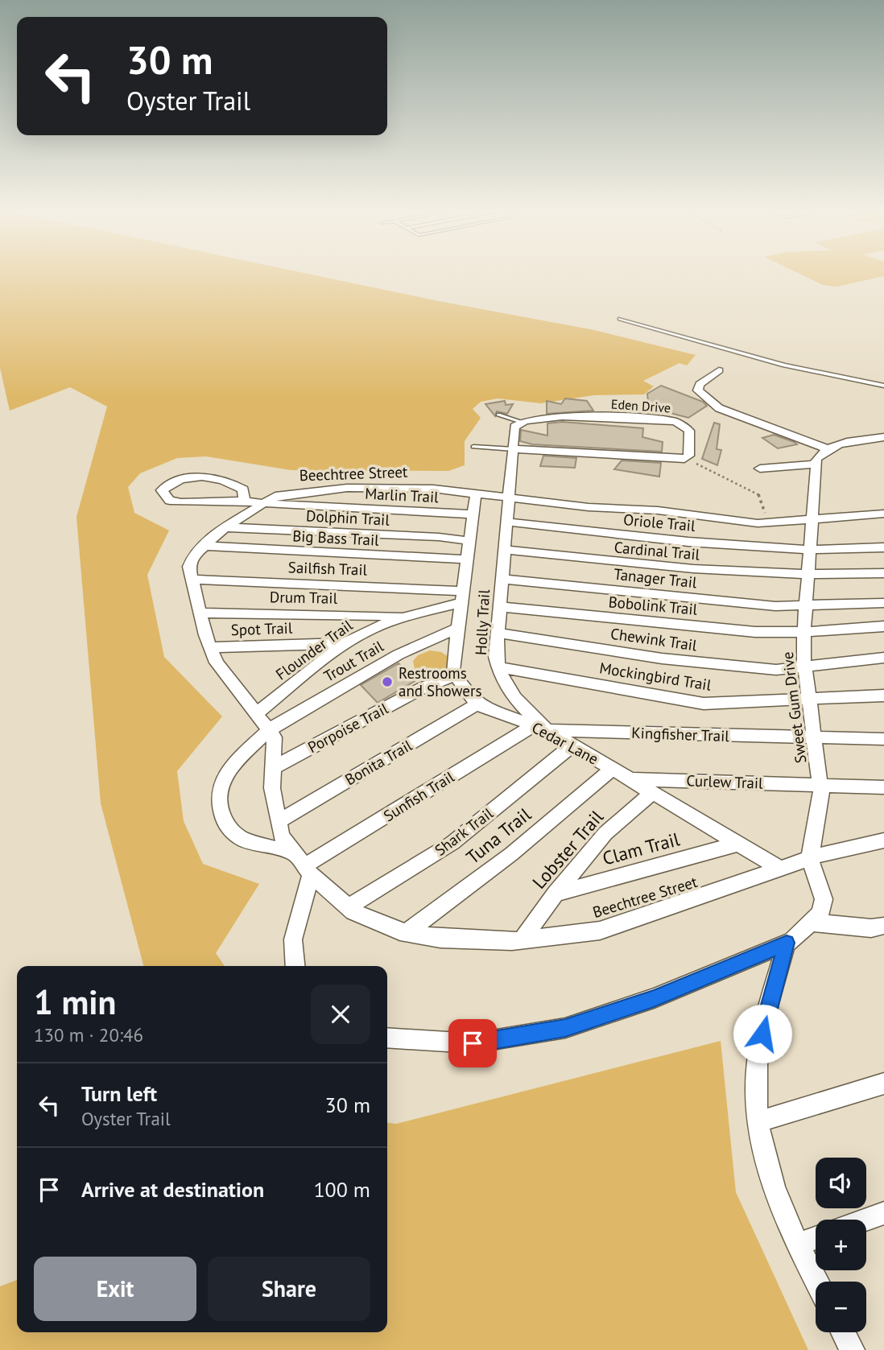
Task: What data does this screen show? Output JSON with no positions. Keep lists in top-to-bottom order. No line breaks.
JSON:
{"streets":{"street":["Eden Drive","Beechtree Street","Marlin Trail","Dolphin Trail","Oriole Trail","Big Bass Trail","Cardinal Trail","Sailfish Trail","Tanager Trail","Drum Trail","Bobolink Trail","Holly Trail","Spot Trail","Chewink Trail","Flounder Trail","Trout Trail","Mockingbird Trail","Sweet Gum Drive","Porpoise Trail","Kingfisher Trail","Cedar Lane","Bonita Trail","Curlew Trail","Sunfish Trail","Shark Trail","Tuna Trail","Clam Trail","Lobster Trail"]},"crossings":[["Beechtree Street","Marlin Trail"],["Beechtree Street","Dolphin Trail"],["Beechtree Street","Big Bass Trail"],["Beechtree Street","Sailfish Trail"],["Beechtree Street","Drum Trail"],["Beechtree Street","Holly Trail"],["Beechtree Street","Spot Trail"],["Beechtree Street","Flounder Trail"],["Beechtree Street","Trout Trail"],["Beechtree Street","Sweet Gum Drive"],["Beechtree Street","Porpoise Trail"],["Beechtree Street","Cedar Lane"],["Beechtree Street","Bonita Trail"],["Beechtree Street","Sunfish Trail"],["Beechtree Street","Shark Trail"],["Beechtree Street","Tuna Trail"],["Beechtree Street","Lobster Trail"],["Oriole Trail","Holly Trail"],["Oriole Trail","Sweet Gum Drive"],["Cardinal Trail","Holly Trail"],["Cardinal Trail","Sweet Gum Drive"],["Sailfish Trail","Flounder Trail"],["Tanager Trail","Holly Trail"],["Tanager Trail","Sweet Gum Drive"],["Drum Trail","Flounder Trail"],["Bobolink Trail","Holly Trail"],["Bobolink Trail","Sweet Gum Drive"],["Holly Trail","Chewink Trail"],["Holly Trail","Mockingbird Trail"],["Holly Trail","Kingfisher Trail"],["Holly Trail","Cedar Lane"],["Holly Trail","Sunfish Trail"],["Spot Trail","Flounder Trail"],["Chewink Trail","Sweet Gum Drive"],["Trout Trail","Sunfish Trail"],["Mockingbird Trail","Sweet Gum Drive"],["Sweet Gum Drive","Kingfisher Trail"],["Sweet Gum Drive","Curlew Trail"],["Porpoise Trail","Cedar Lane"],["Kingfisher Trail","Cedar Lane"],["Kingfisher Trail","Sunfish Trail"],["Cedar Lane","Bonita Trail"],["Cedar Lane","Curlew Trail"],["Cedar Lane","Sunfish Trail"],["Cedar Lane","Shark Trail"],["Cedar Lane","Tuna Trail"],["Cedar Lane","Clam Trail"],["Cedar Lane","Lobster Trail"],["Clam Trail","Lobster Trail"]],"places":["Restrooms and Showers"],"page":{"turn":["30 m","Oyster Trail"],"heading":["1 min","130 m · 20:46"],"list":[{"name":"Turn left","note":"Oyster Trail","value":"30 m"},{"name":"Arrive at destination","value":"100 m"}],"map_buttons":["+","−"],"buttons":["Exit","Share"]}}
